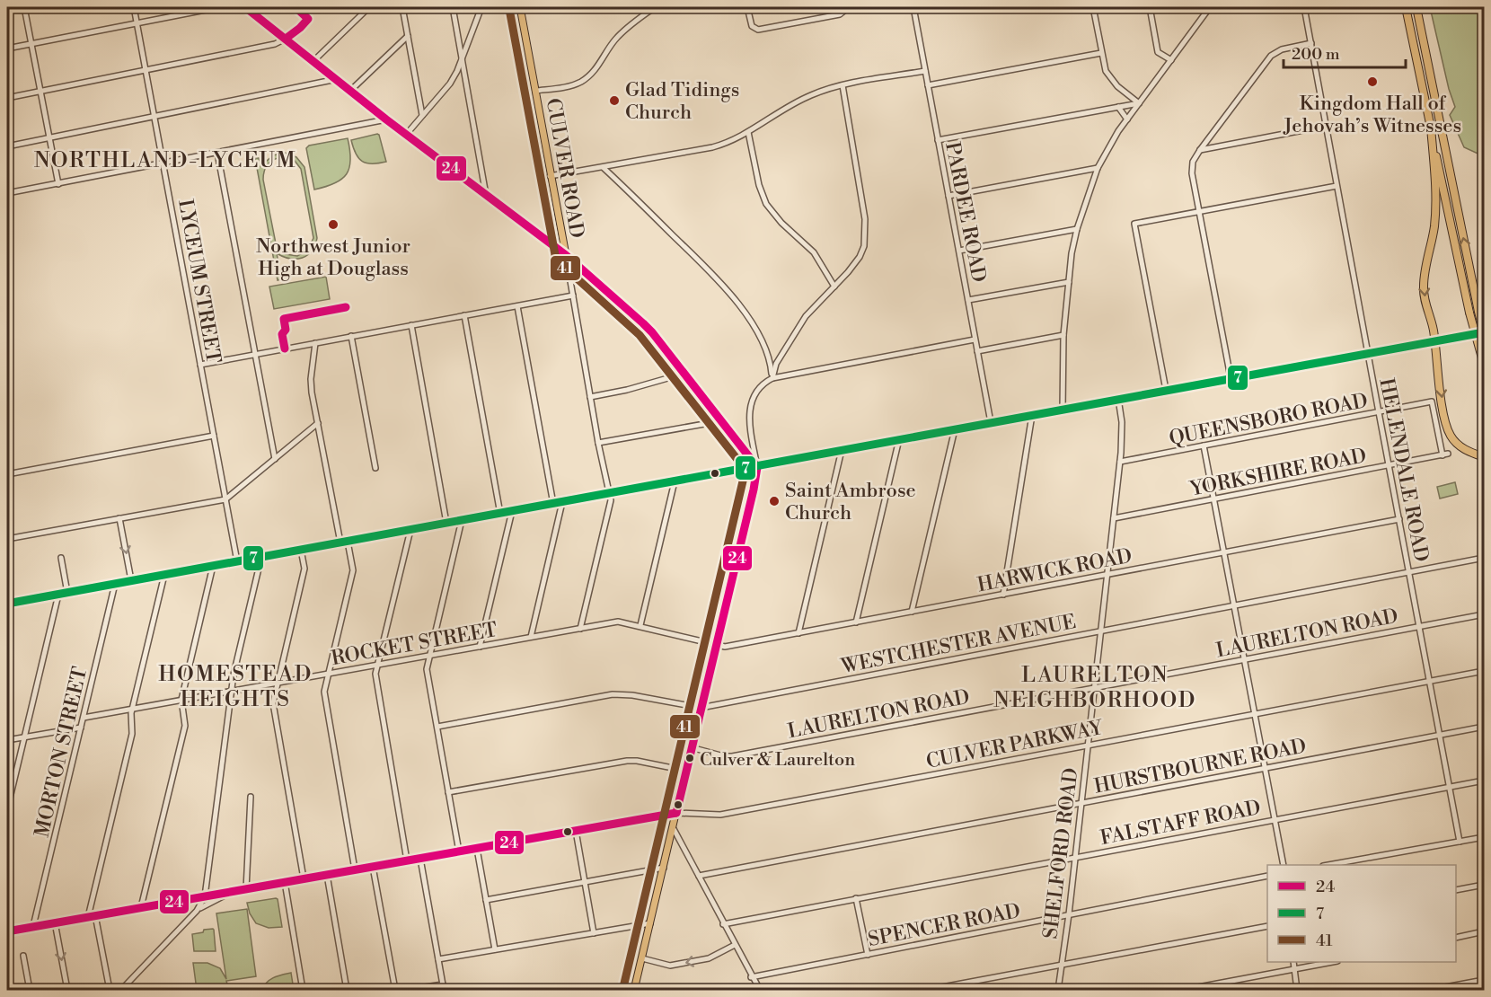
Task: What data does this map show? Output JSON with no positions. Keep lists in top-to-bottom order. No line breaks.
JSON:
{"streets":{"main road":["CULVER ROAD"],"street":["PARDEE ROAD","LYCEUM STREET","QUEENSBORO ROAD","HELENDALE ROAD","YORKSHIRE ROAD","HARWICK ROAD","LAURELTON ROAD","ROCKET STREET","WESTCHESTER AVENUE","CULVER PARKWAY","MORTON STREET","HURSTBOURNE ROAD","FALSTAFF ROAD","SHELFORD ROAD","SPENCER ROAD"]},"crossings":[["QUEENSBORO ROAD","HELENDALE ROAD"],["QUEENSBORO ROAD","YORKSHIRE ROAD"],["QUEENSBORO ROAD","SHELFORD ROAD"],["HELENDALE ROAD","YORKSHIRE ROAD"],["HELENDALE ROAD","HARWICK ROAD"],["HELENDALE ROAD","LAURELTON ROAD"],["HELENDALE ROAD","WESTCHESTER AVENUE"],["HELENDALE ROAD","CULVER PARKWAY"],["HELENDALE ROAD","HURSTBOURNE ROAD"],["HELENDALE ROAD","FALSTAFF ROAD"],["YORKSHIRE ROAD","SHELFORD ROAD"],["HARWICK ROAD","ROCKET STREET"],["HARWICK ROAD","SHELFORD ROAD"],["LAURELTON ROAD","SHELFORD ROAD"],["ROCKET STREET","MORTON STREET"],["WESTCHESTER AVENUE","SHELFORD ROAD"],["CULVER PARKWAY","SHELFORD ROAD"],["HURSTBOURNE ROAD","SHELFORD ROAD"],["FALSTAFF ROAD","SHELFORD ROAD"],["SHELFORD ROAD","SPENCER ROAD"]],"districts":["NORTHLAND-LYCEUM","HOMESTEAD HEIGHTS","LAURELTON NEIGHBORHOOD"],"places":["Kingdom Hall of Jehovah’s Witnesses","Glad Tidings Church","Northwest Junior High at Douglass","Saint Ambrose Church","Culver & Laurelton"],"lines":["transit line 24","transit line 41","transit line 7"],"legend":["24","7","41"],"scale_bar":"200 m"}
